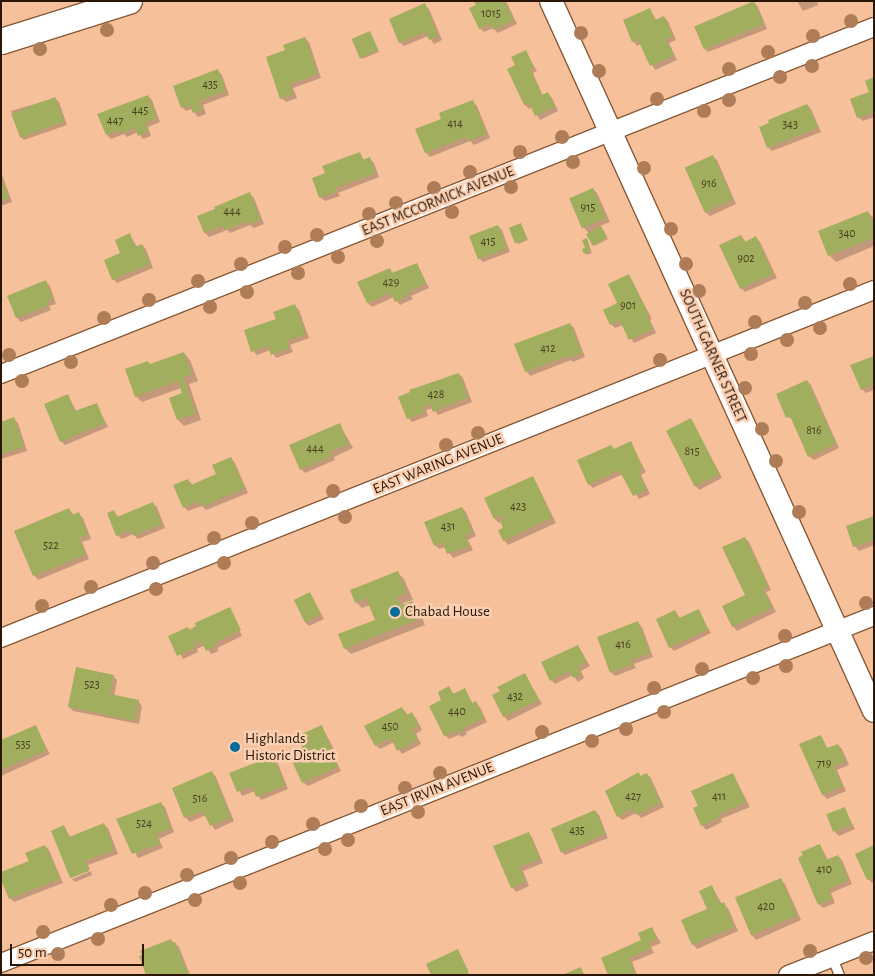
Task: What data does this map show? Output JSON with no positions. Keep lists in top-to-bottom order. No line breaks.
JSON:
{"streets":{"street":["EAST MCCORMICK AVENUE","SOUTH GARNER STREET","EAST WARING AVENUE","EAST IRVIN AVENUE"]},"crossings":[["EAST MCCORMICK AVENUE","SOUTH GARNER STREET"],["SOUTH GARNER STREET","EAST WARING AVENUE"],["SOUTH GARNER STREET","EAST IRVIN AVENUE"]],"places":["Chabad House","Highlands Historic District"],"house_numbers":["1015","435","445","447","414","343","916","915","444","340","415","902","429","901","412","428","816","444","815","423","431","522","416","523","432","440","450","535","719","427","411","516","524","435","410","420"],"scale_bar":"50 m"}
